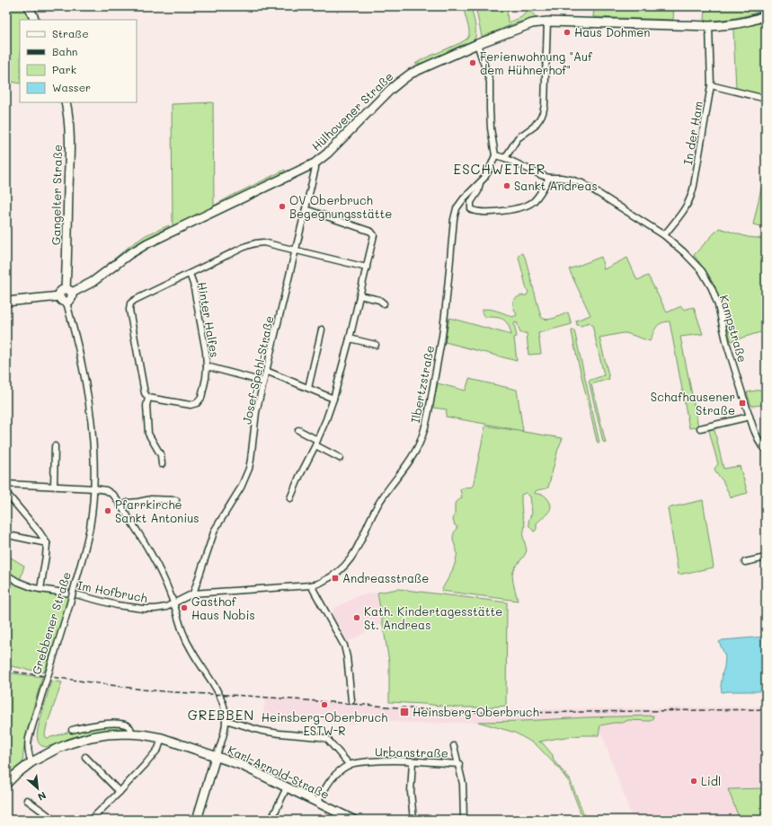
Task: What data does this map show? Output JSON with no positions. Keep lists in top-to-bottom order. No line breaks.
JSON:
{"streets":{"main road":["Hülhovener Straße","Gangelter Straße","Karl-Arnold-Straße"],"street":["In der Ham","Hinter Halfes","Kampstraße","Josef-Spehl-Straße","Ilbertzstraße","Im Hofbruch","Grebbener Straße","Urbanstraße"]},"crossings":[["Hülhovener Straße","In der Ham"],["Hülhovener Straße","Gangelter Straße"],["Hülhovener Straße","Josef-Spehl-Straße"],["In der Ham","Kampstraße"],["Hinter Halfes","Josef-Spehl-Straße"],["Josef-Spehl-Straße","Ilbertzstraße"],["Grebbener Straße","Karl-Arnold-Straße"],["Urbanstraße","Karl-Arnold-Straße"]],"districts":["ESCHWEILER","GREBBEN"],"places":{"other":["Haus Dohmen","Ferienwohnung \"Auf dem Hühnerhof\"","Sankt Andreas","OV Oberbruch Begegnungsstätte","Pfarrkirche Sankt Antonius","Gasthof Haus Nobis","Kath. Kindertagesstätte St. Andreas","Heinsberg-Oberbruch ESTW-R","Lidl"],"transit":["Schafhausener Straße","Andreasstraße","Heinsberg-Oberbruch"]},"legend":["Straße","Bahn","Park","Wasser"],"north":"bottom right"}
